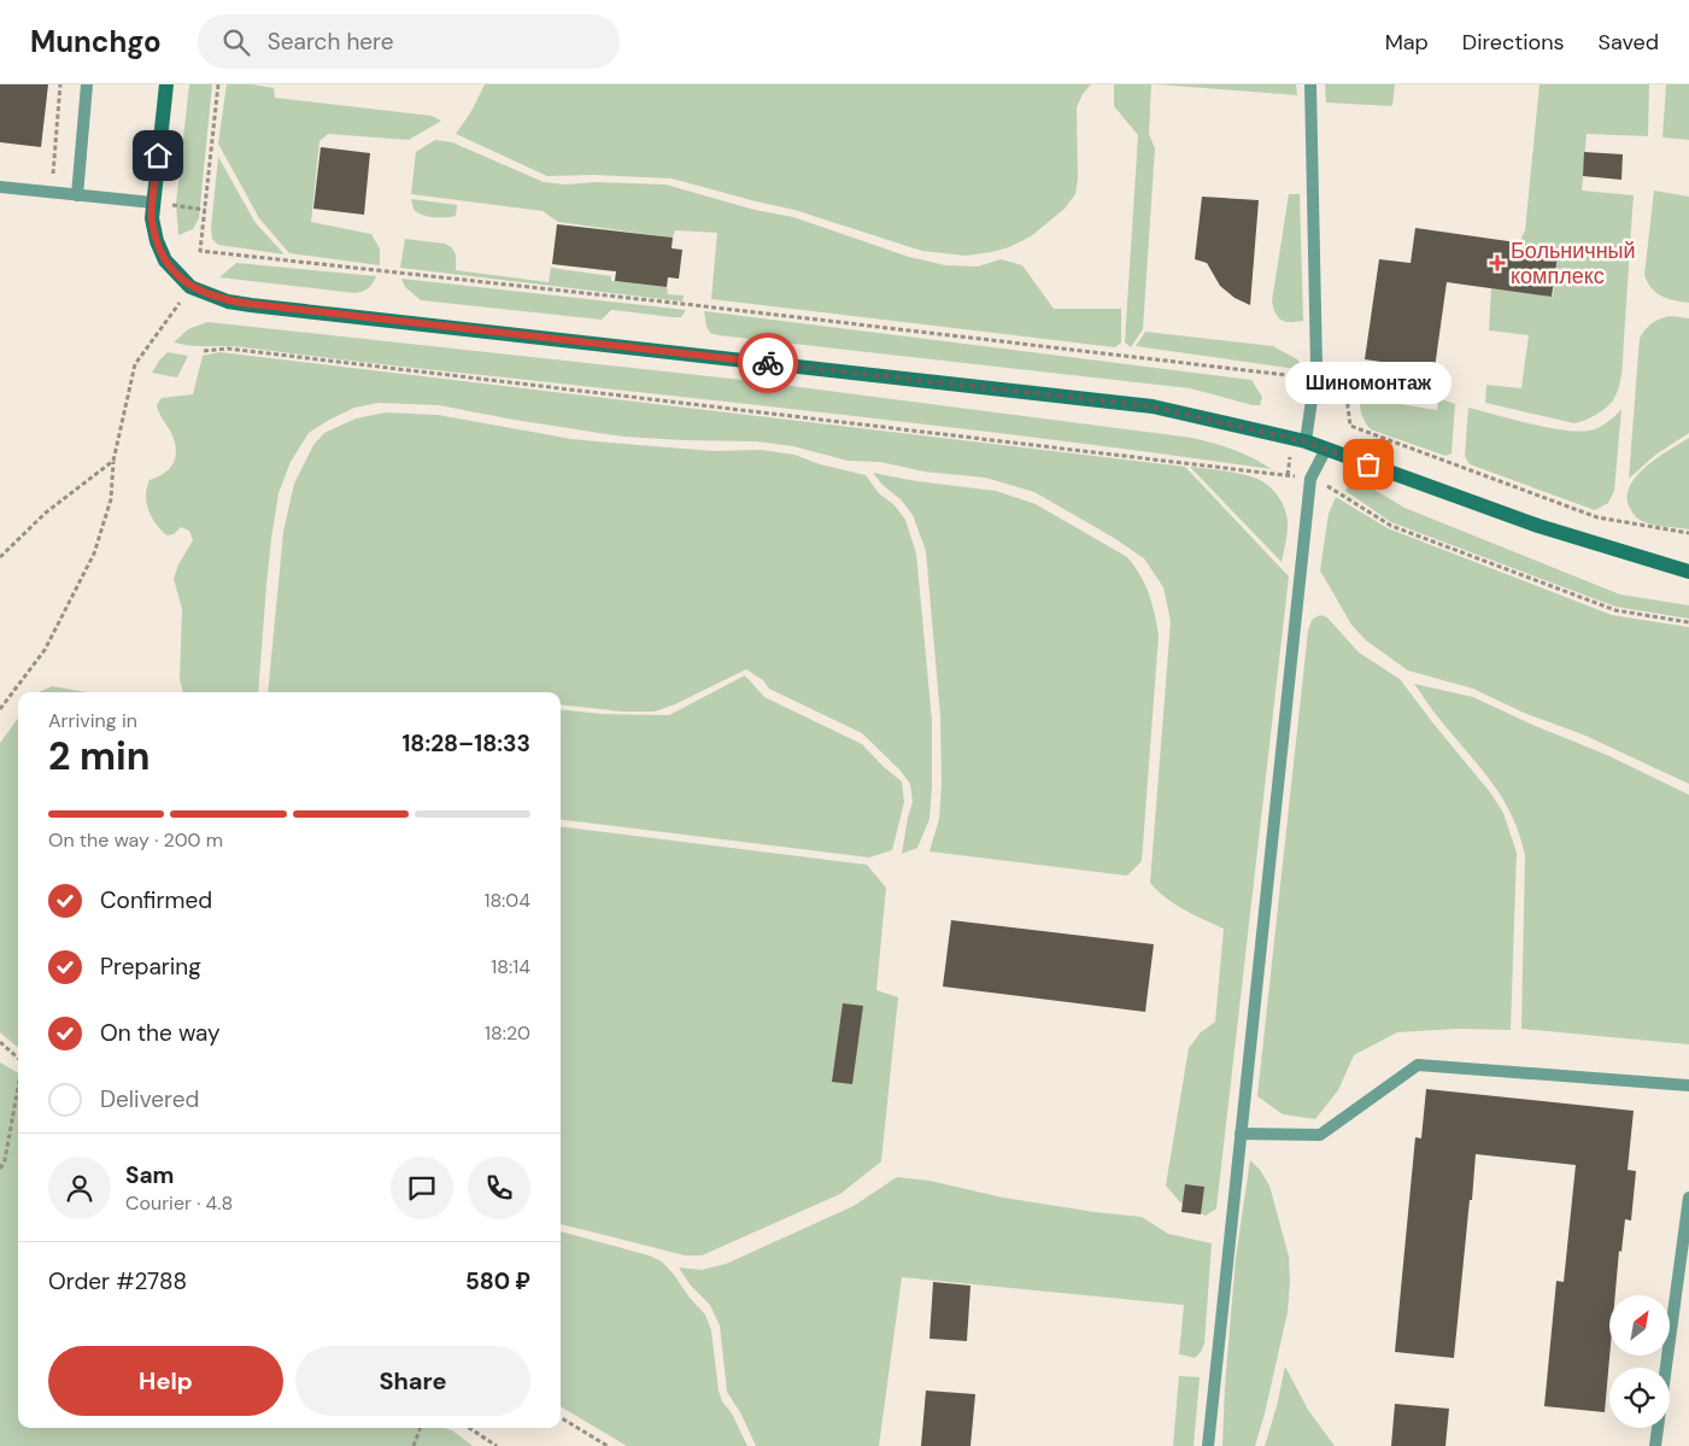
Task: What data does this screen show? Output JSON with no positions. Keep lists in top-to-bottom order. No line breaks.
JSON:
{"places":{"health":["Больничный комплекс"],"other":["Шиномонтаж"]},"north":"top right","page":{"header":"Munchgo","search":"Search here","nav":["Map","Directions","Saved"],"bubble":"Шиномонтаж","heading":["2 min","Arriving in","18:28–18:33"],"panel":["Sam","Courier · 4.8","Order #2788","580 ₽"],"bar":"On the way · 200 m","list":[["Confirmed","18:04"],["Preparing","18:14"],["On the way","18:20"],"Delivered"],"buttons":["Help","Share"]}}
